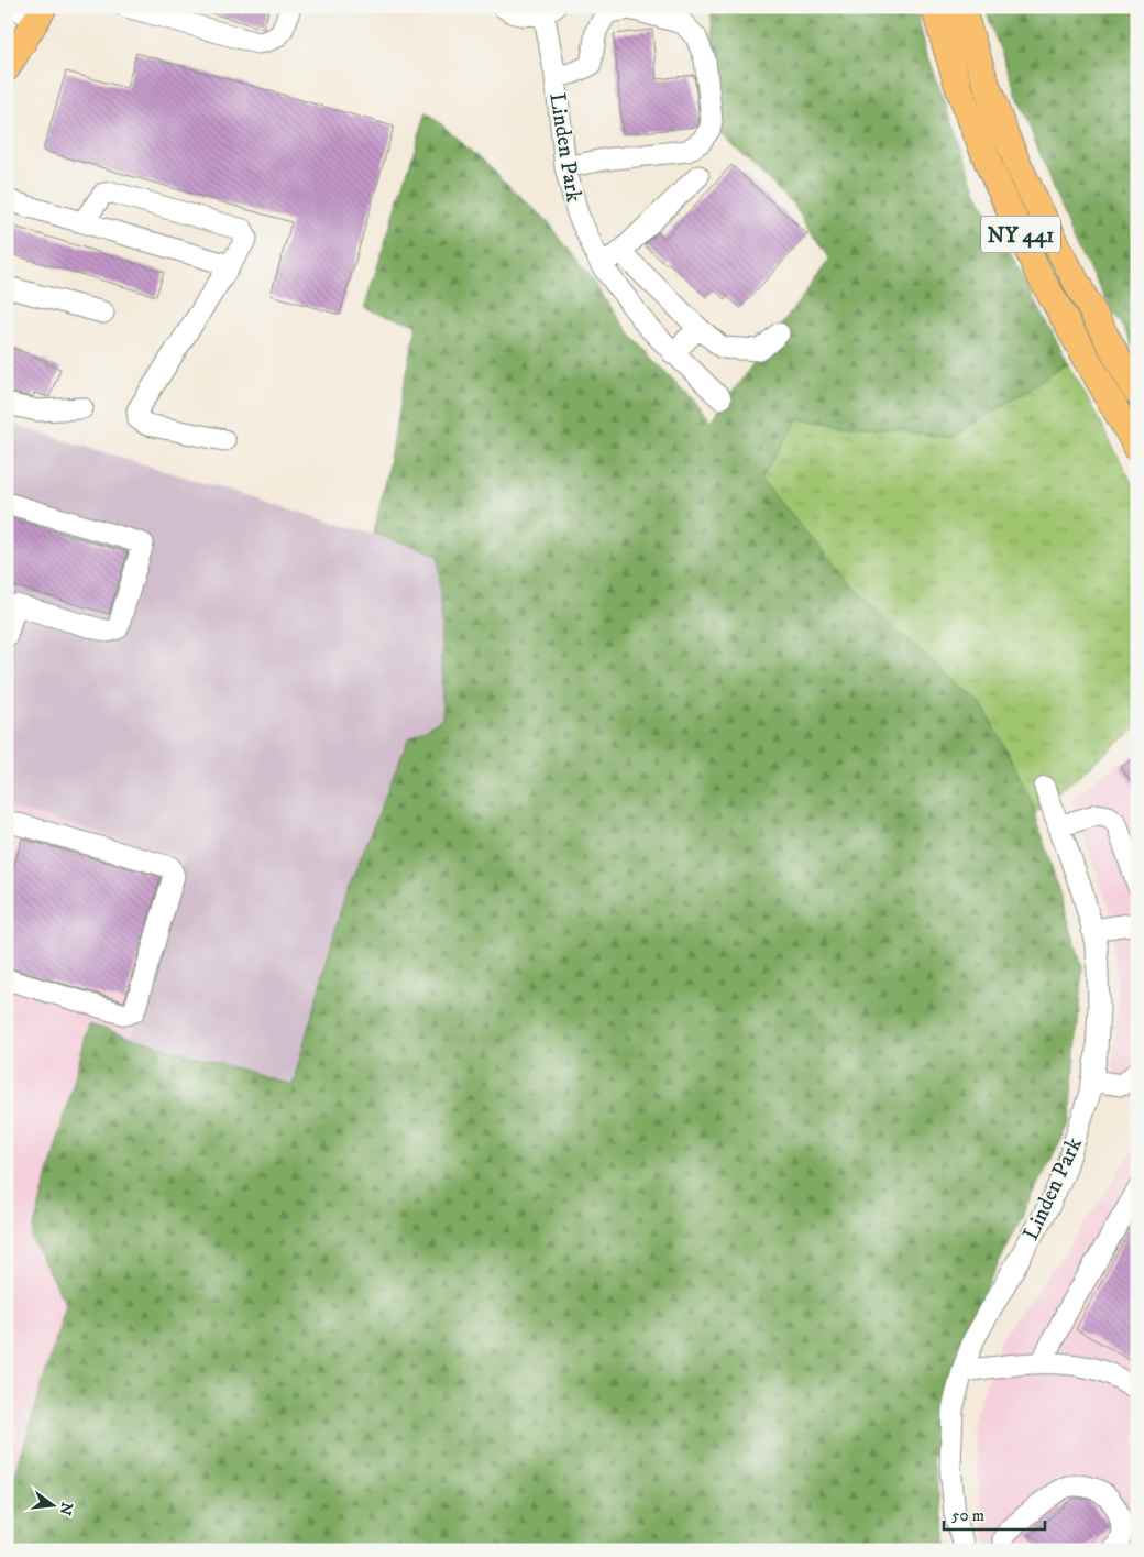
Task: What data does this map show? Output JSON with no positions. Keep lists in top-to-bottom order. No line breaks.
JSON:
{"streets":{"main road":["NY 441"],"street":["Linden Park"]},"scale_bar":"50 m","north":"right"}
